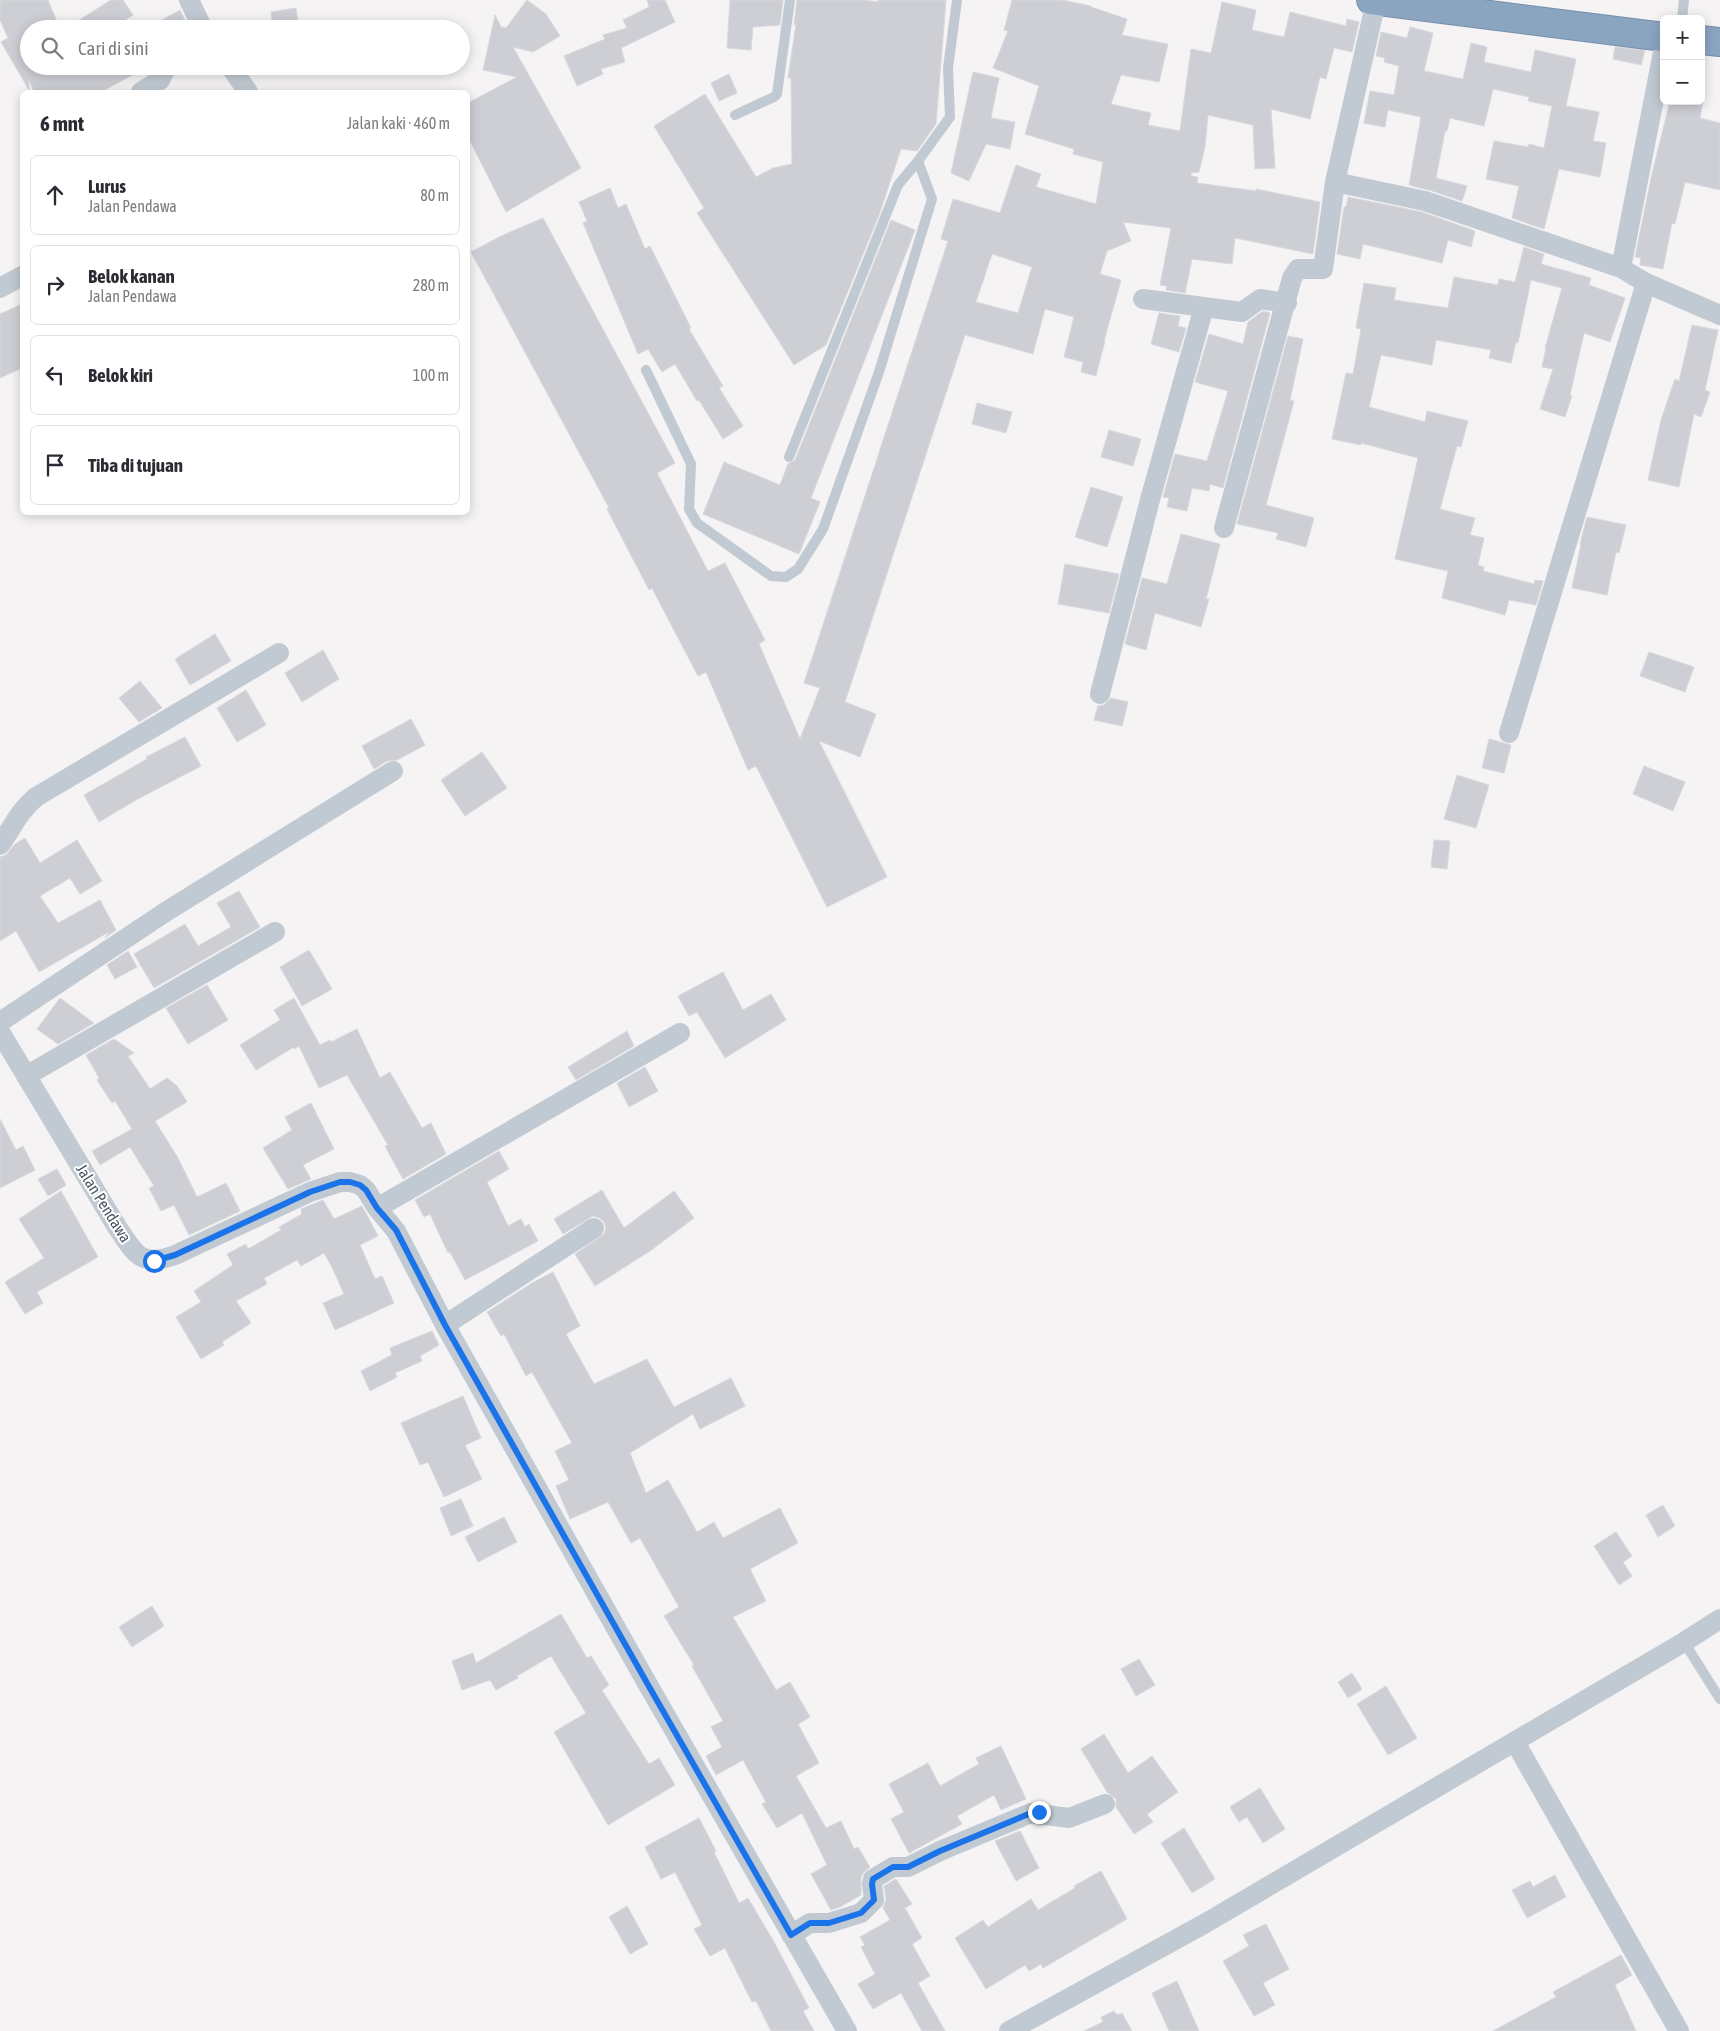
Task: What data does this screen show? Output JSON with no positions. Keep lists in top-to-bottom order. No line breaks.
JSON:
{"streets":{"street":["Jalan Pendawa"]},"page":{"map_buttons":["+","−"],"search":"Cari di sini","heading":["6 mnt","Jalan kaki · 460 m"],"list":[["Lurus","Jalan Pendawa","80 m"],["Belok kanan","Jalan Pendawa","280 m"],["Belok kiri","100 m"],"Tiba di tujuan"]}}
